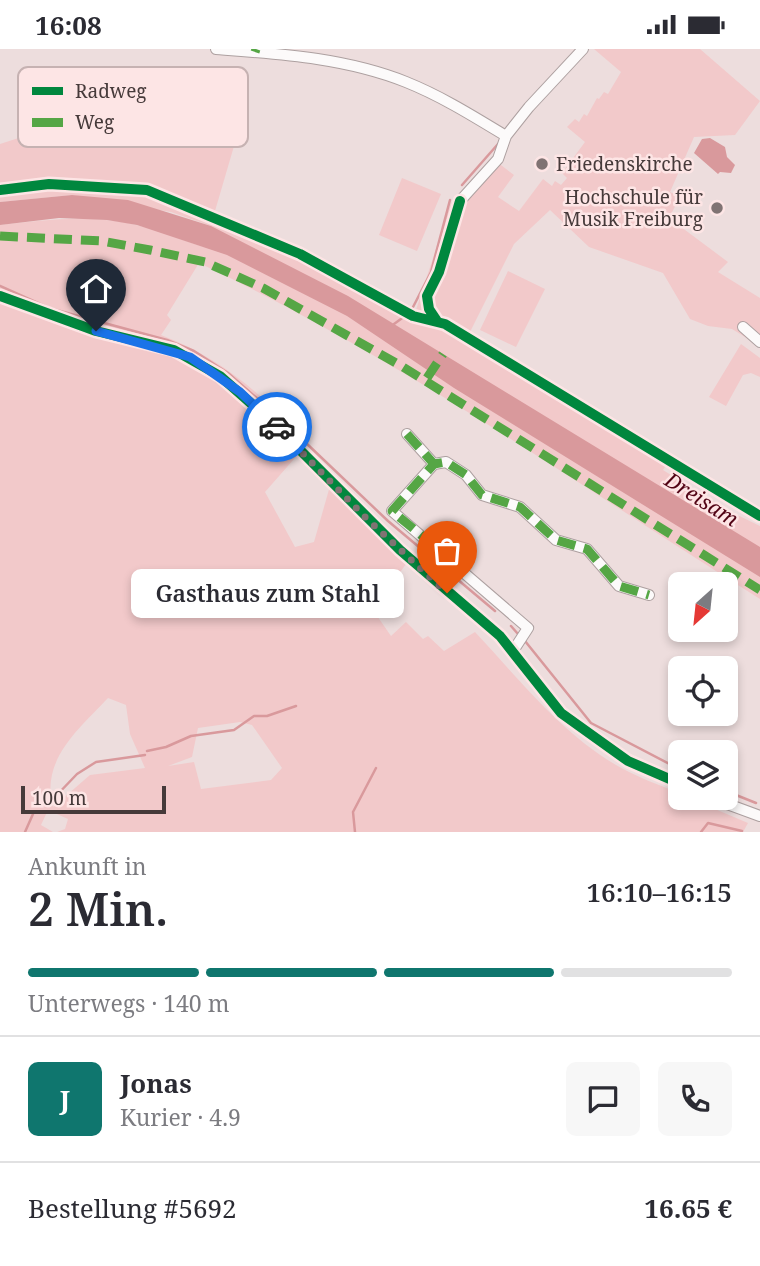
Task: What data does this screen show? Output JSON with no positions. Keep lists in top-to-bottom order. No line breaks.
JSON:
{"water":["Dreisam"],"places":["Friedenskirche","Hochschule für Musik Freiburg","Gasthaus zum Stahl"],"legend":["Radweg","Weg"],"scale_bar":"100 m","north":"bottom left","page":{"status":"16:08","bubble":"Gasthaus zum Stahl","scale":"100 m","heading":["2 Min.","Ankunft in","16:10–16:15"],"panel":["Jonas","Kurier · 4.9","Bestellung #5692","16.65 €"],"bar":"Unterwegs · 140 m","round":"J"}}
